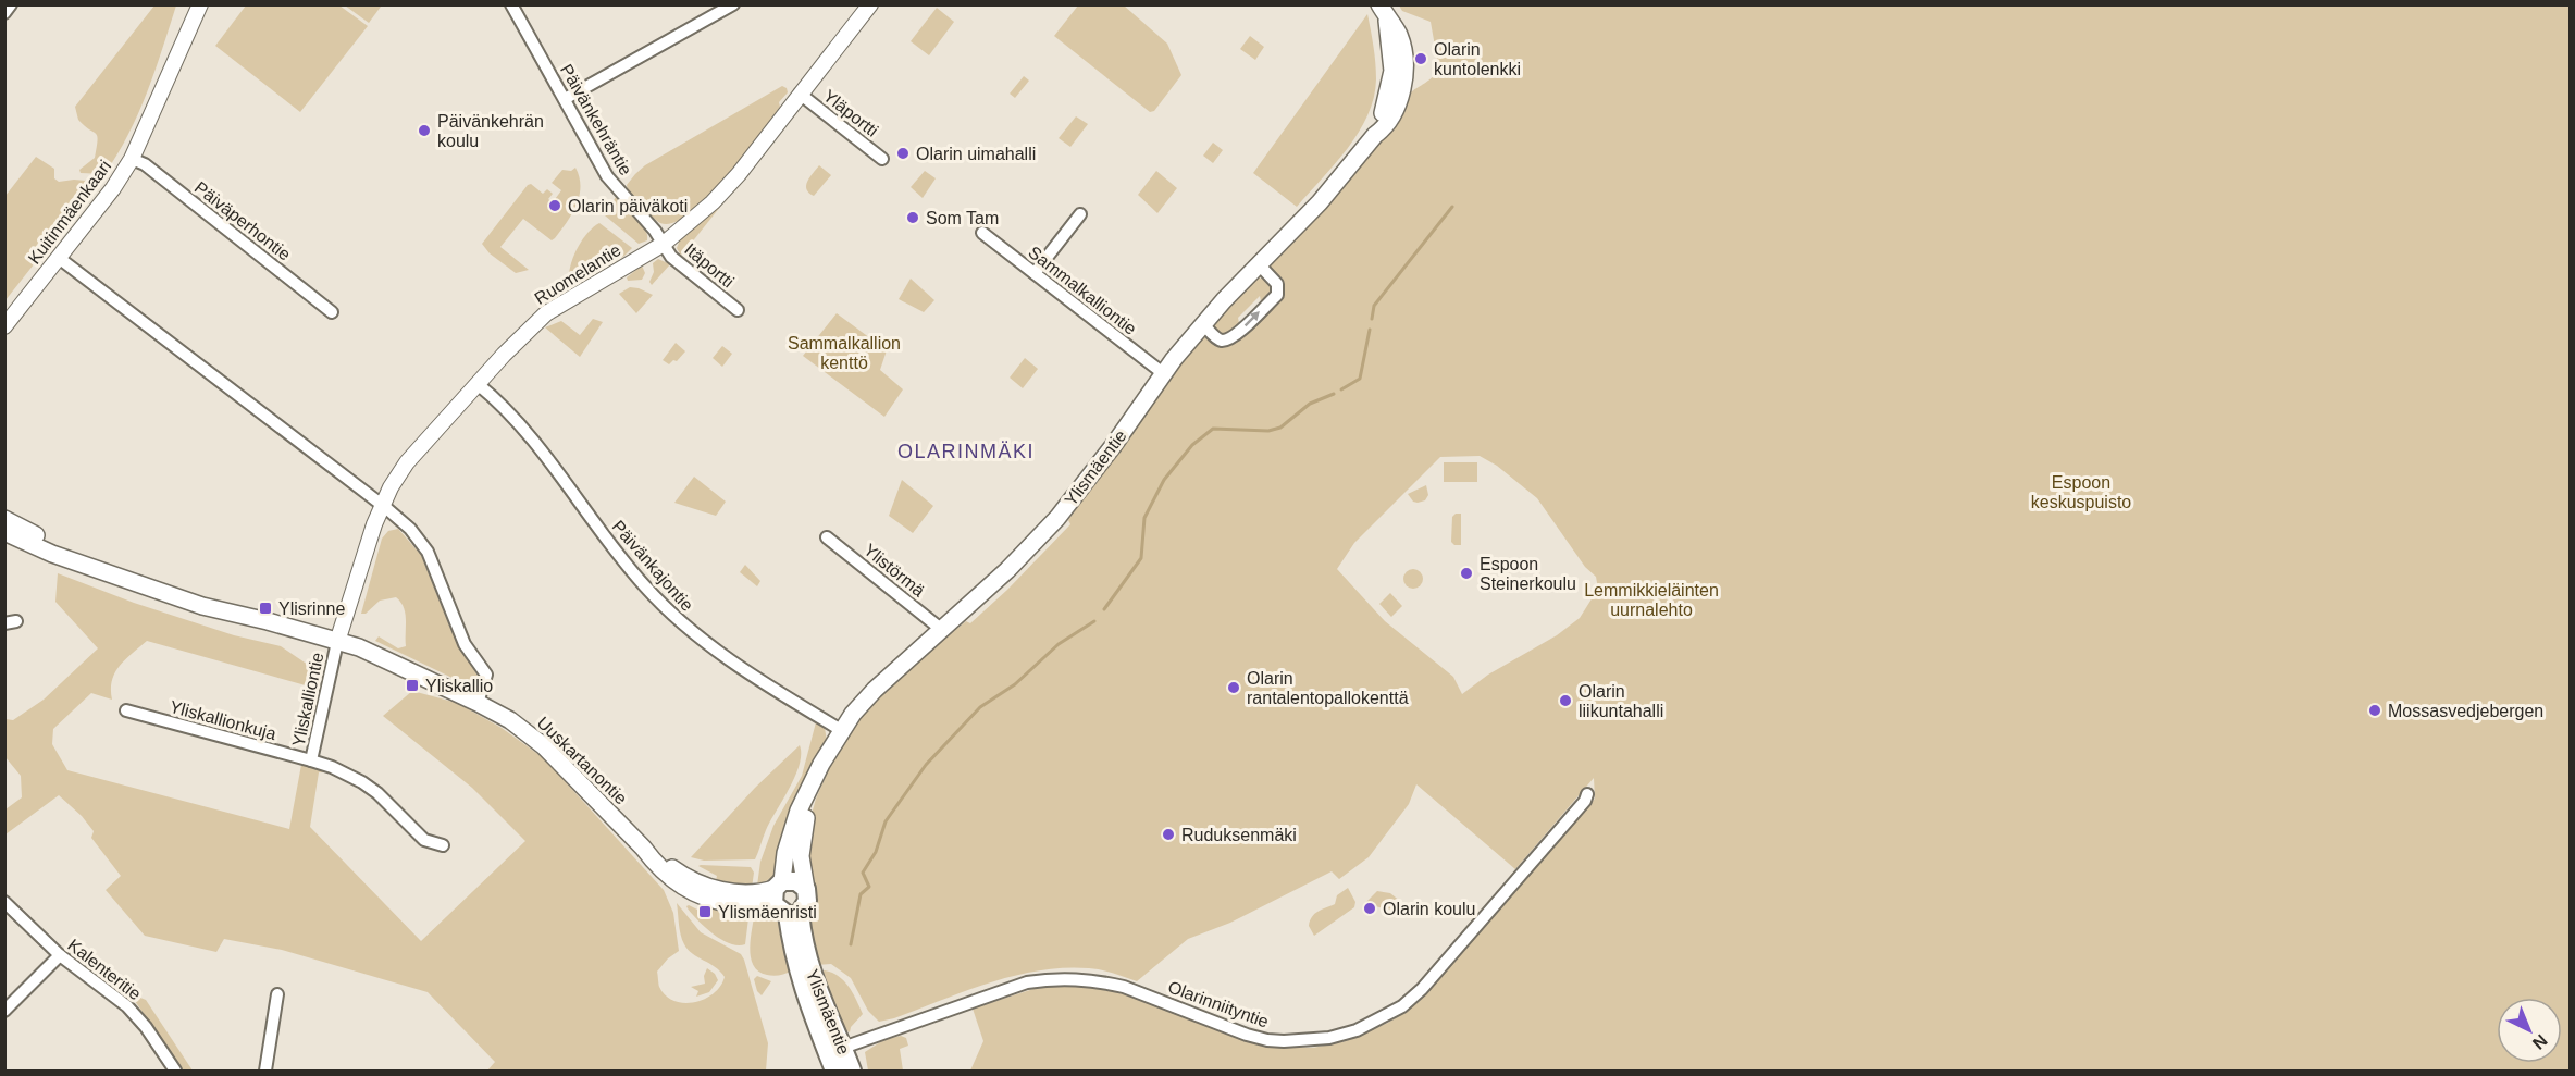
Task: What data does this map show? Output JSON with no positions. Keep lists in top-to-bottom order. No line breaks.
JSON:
{"streets":{"main road":["Ylismäentie","Uuskartanontie"],"street":["Yläportti","Päivänkehräntie","Kuitinmäenkaari","Päiväperhontie","Itäportti","Ruomelantie","Sammalkalliontie","Päivänkajontie","Ylistörmä","Yliskalliontie","Yliskallionkuja","Kalenteritie","Olarinniityntie"]},"crossings":[["Yläportti","Ruomelantie"],["Päivänkehräntie","Itäportti"],["Päivänkehräntie","Ruomelantie"],["Kuitinmäenkaari","Päiväperhontie"],["Itäportti","Ruomelantie"],["Ruomelantie","Päivänkajontie"],["Ruomelantie","Yliskalliontie"],["Ruomelantie","Uuskartanontie"],["Sammalkalliontie","Ylismäentie"],["Ylismäentie","Päivänkajontie"],["Ylismäentie","Ylistörmä"],["Ylismäentie","Uuskartanontie"],["Ylismäentie","Olarinniityntie"],["Yliskalliontie","Yliskallionkuja"],["Yliskalliontie","Uuskartanontie"]],"districts":["OLARINMÄKI"],"parks":["Sammalkallion kenttö","Espoon keskuspuisto","Lemmikkieläinten uurnalehto"],"places":{"other":["Olarin kuntolenkki","Päivänkehrän koulu","Olarin uimahalli","Olarin päiväkoti","Som Tam","Espoon Steinerkoulu","Olarin rantalentopallokenttä","Olarin liikuntahalli","Mossasvedjebergen","Ruduksenmäki","Olarin koulu"],"transit":["Ylisrinne","Yliskallio","Ylismäenristi"]},"north":"bottom right"}
